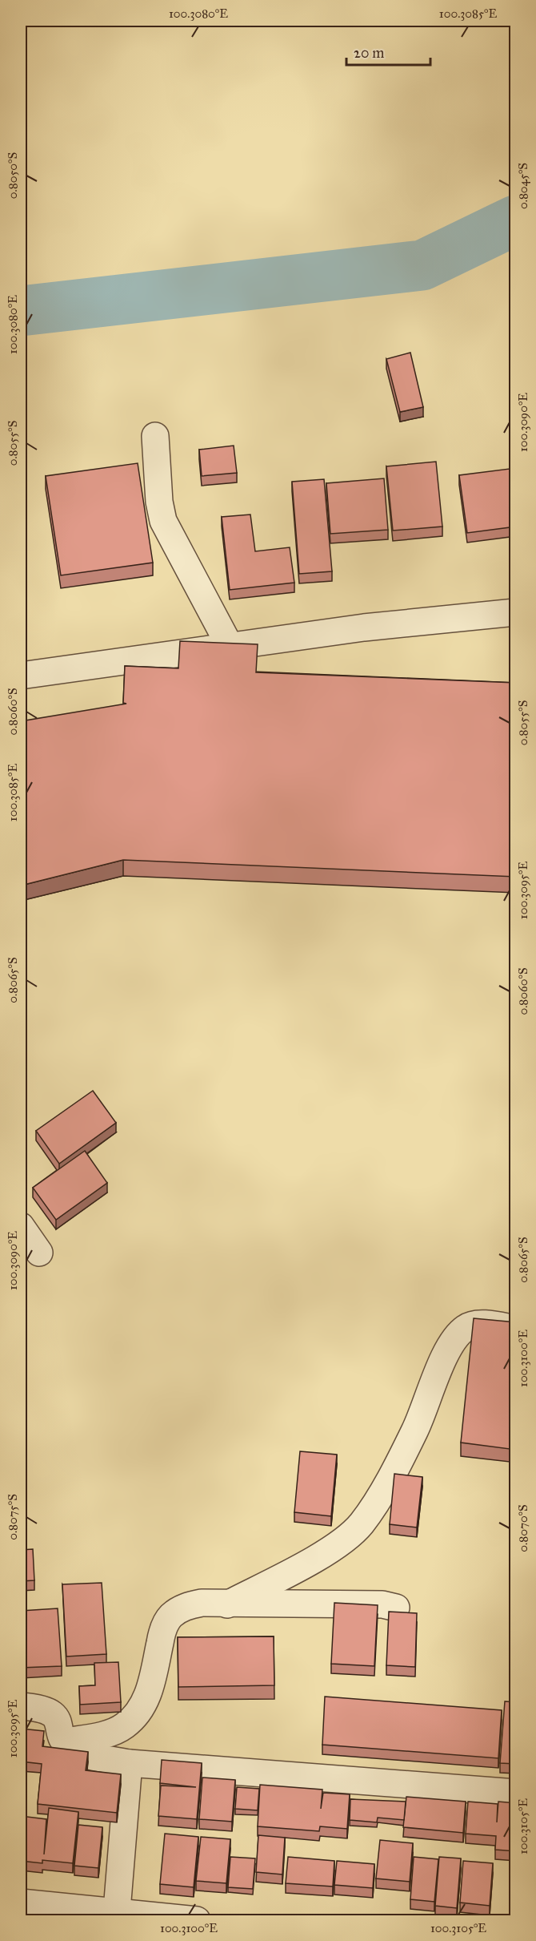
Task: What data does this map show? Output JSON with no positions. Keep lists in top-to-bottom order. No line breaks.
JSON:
{"scale_bar":"20 m","coordinates":["100.3080°E","100.3085°E","0.8050°S","0.8045°S","100.3090°E","0.8055°S","0.8060°S","100.3095°E","0.8065°S","100.3100°E","0.8075°S","0.8070°S","100.3105°E"]}
